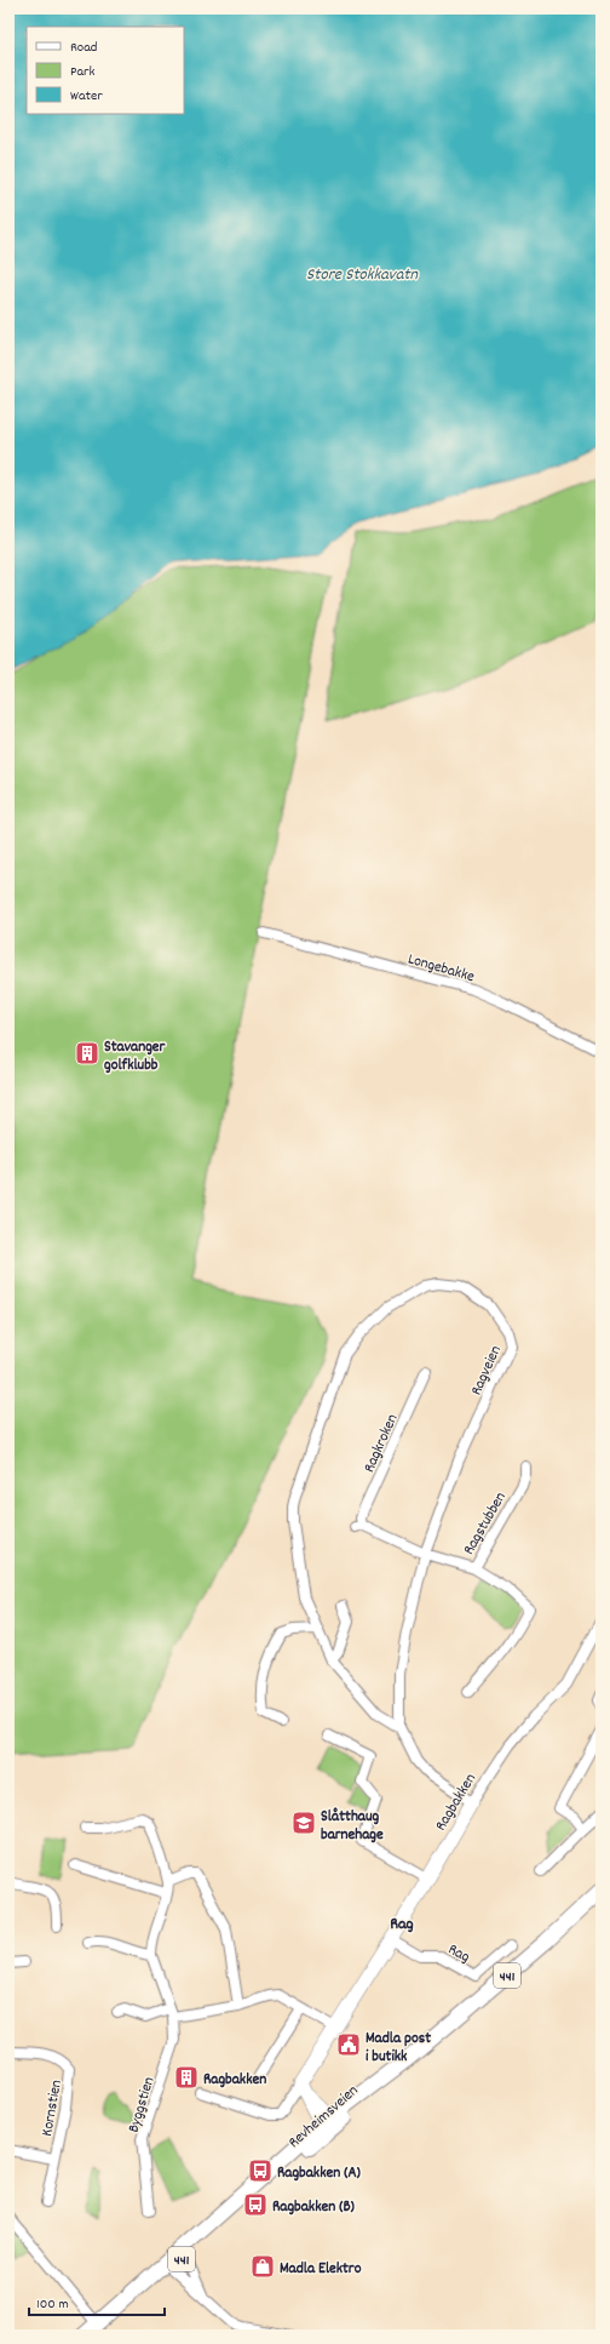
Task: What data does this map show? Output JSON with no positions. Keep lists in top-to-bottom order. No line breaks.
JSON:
{"streets":{"main road":["441","Revheimsveien"],"street":["Longebakke","Ragveien","Ragkroken","Ragstubben","Ragbakken","Rag","Byggstien","Kornstien"]},"crossings":[["Ragveien","Ragkroken"],["Ragveien","Ragbakken"],["Ragkroken","Ragstubben"],["Ragbakken","Rag"]],"districts":["Rag"],"water":["Store Stokkavatn"],"places":{"building":["Stavanger golfklubb","Ragbakken"],"school or university":["Slåtthaug barnehage"],"public building":["Madla post i butikk"],"bus stop":["Ragbakken (A)","Ragbakken (B)"],"shop":["Madla Elektro"]},"legend":["Road","Park","Water"],"scale_bar":"100 m"}
